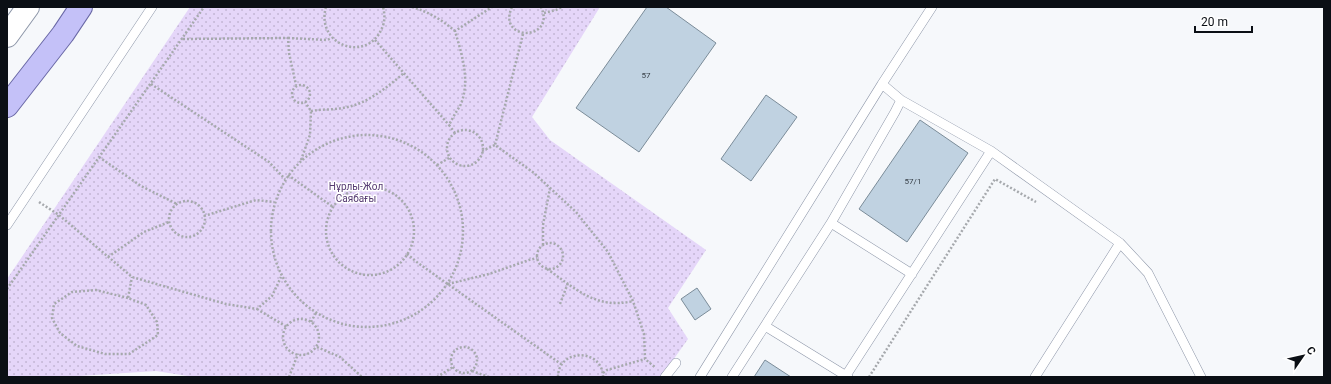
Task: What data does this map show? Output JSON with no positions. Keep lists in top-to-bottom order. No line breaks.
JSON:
{"parks":["Нұрлы-Жол Саябағы"],"house_numbers":["57","57/1"],"scale_bar":"20 m","north":"top right"}
